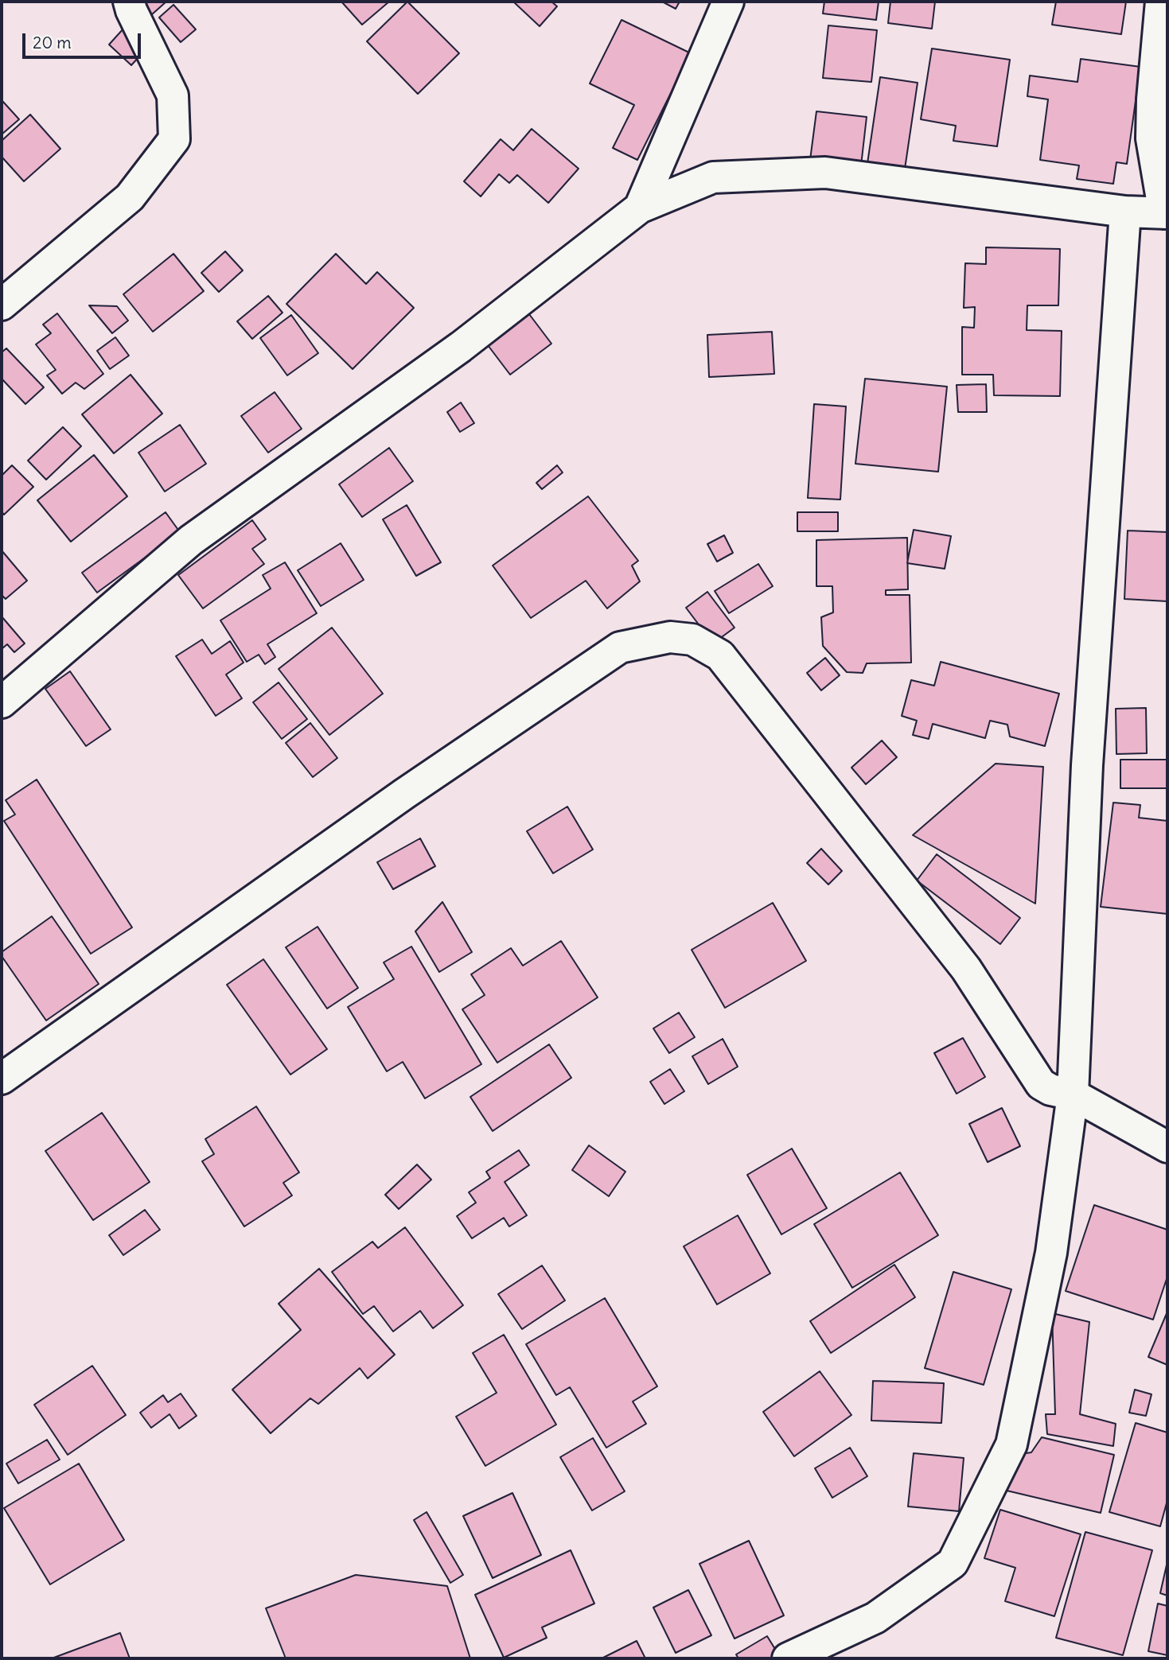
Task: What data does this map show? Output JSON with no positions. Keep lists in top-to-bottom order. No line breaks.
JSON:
{"scale_bar":"20 m"}
